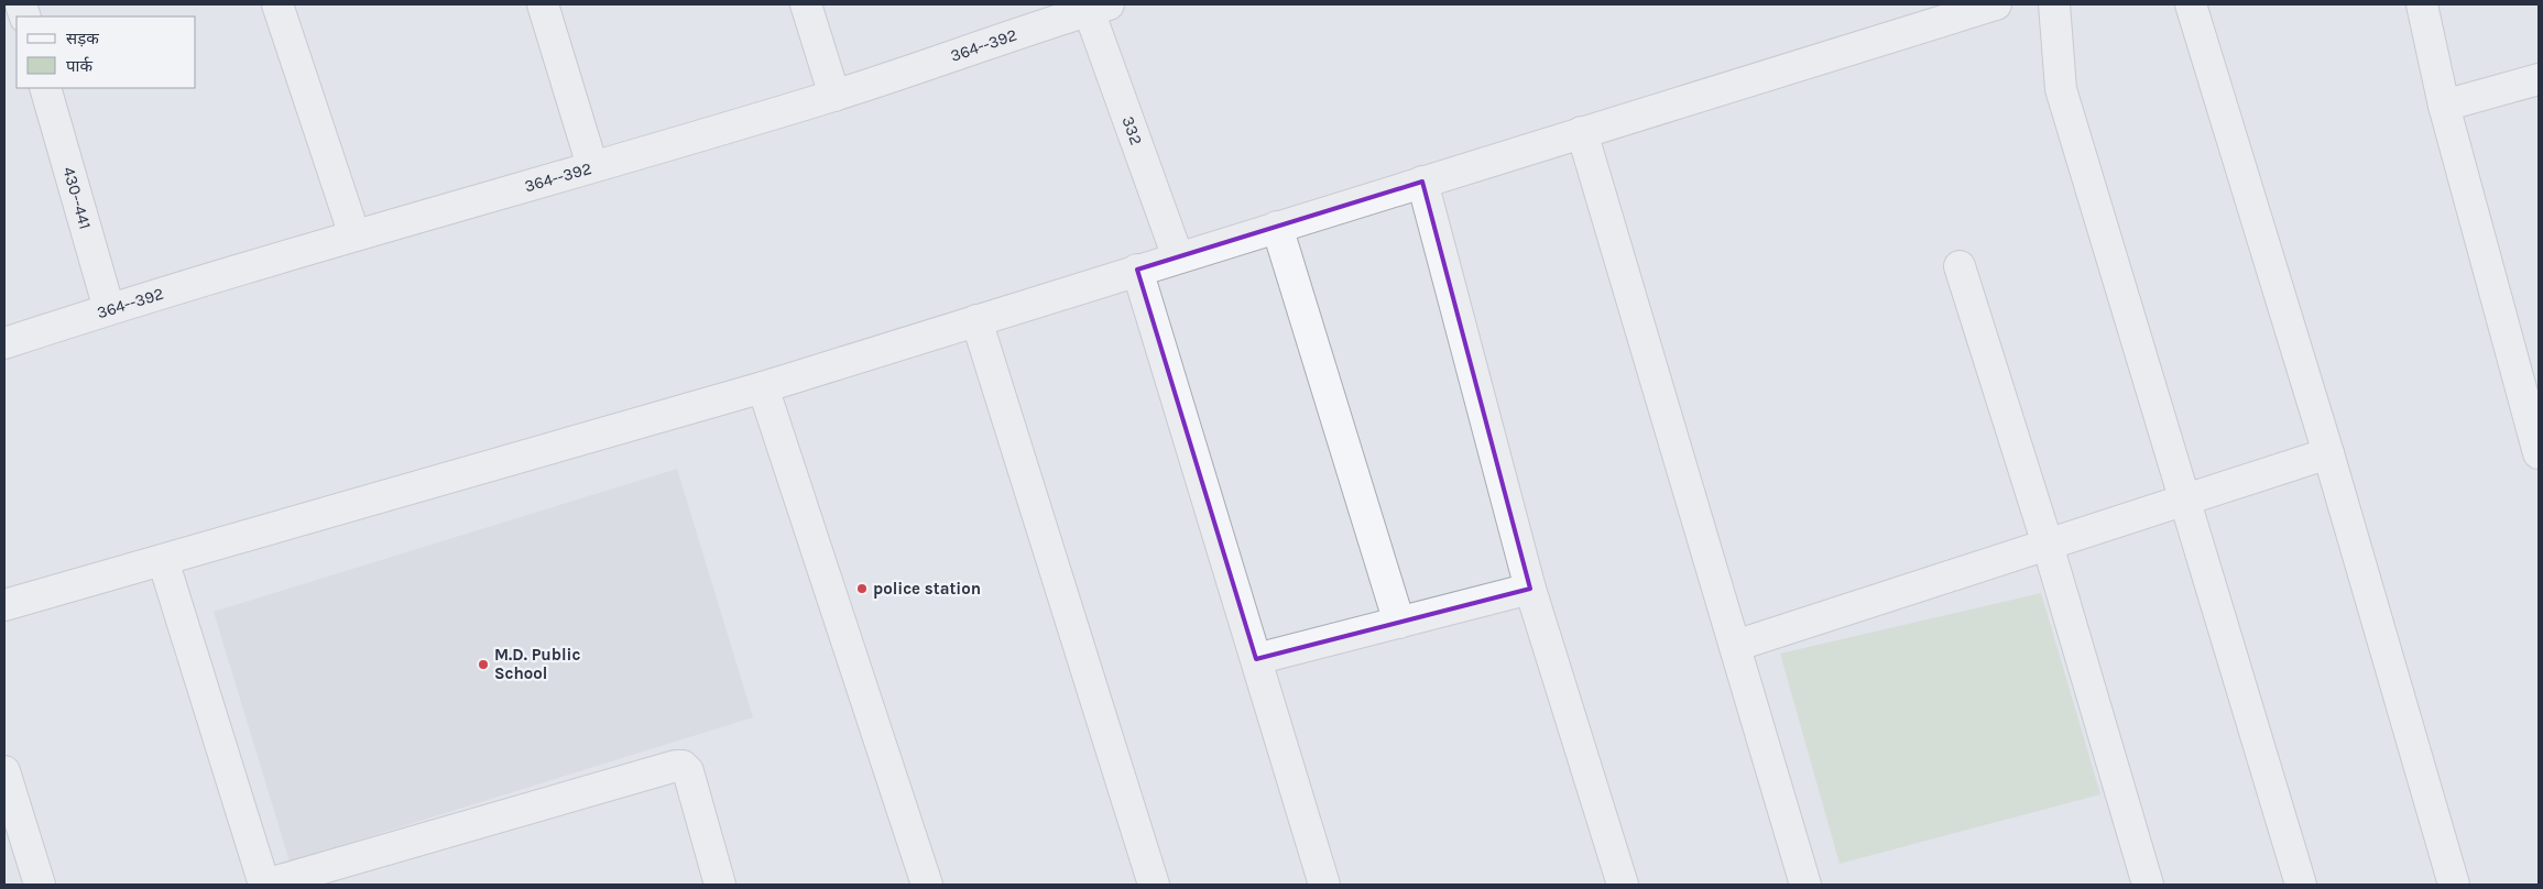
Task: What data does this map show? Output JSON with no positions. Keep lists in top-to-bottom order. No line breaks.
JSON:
{"streets":{"street":["364--392","332","430--441"]},"crossings":[["364--392","332"],["364--392","430--441"]],"places":["police station","M.D. Public School"],"legend":["सड़क","पार्क"]}
